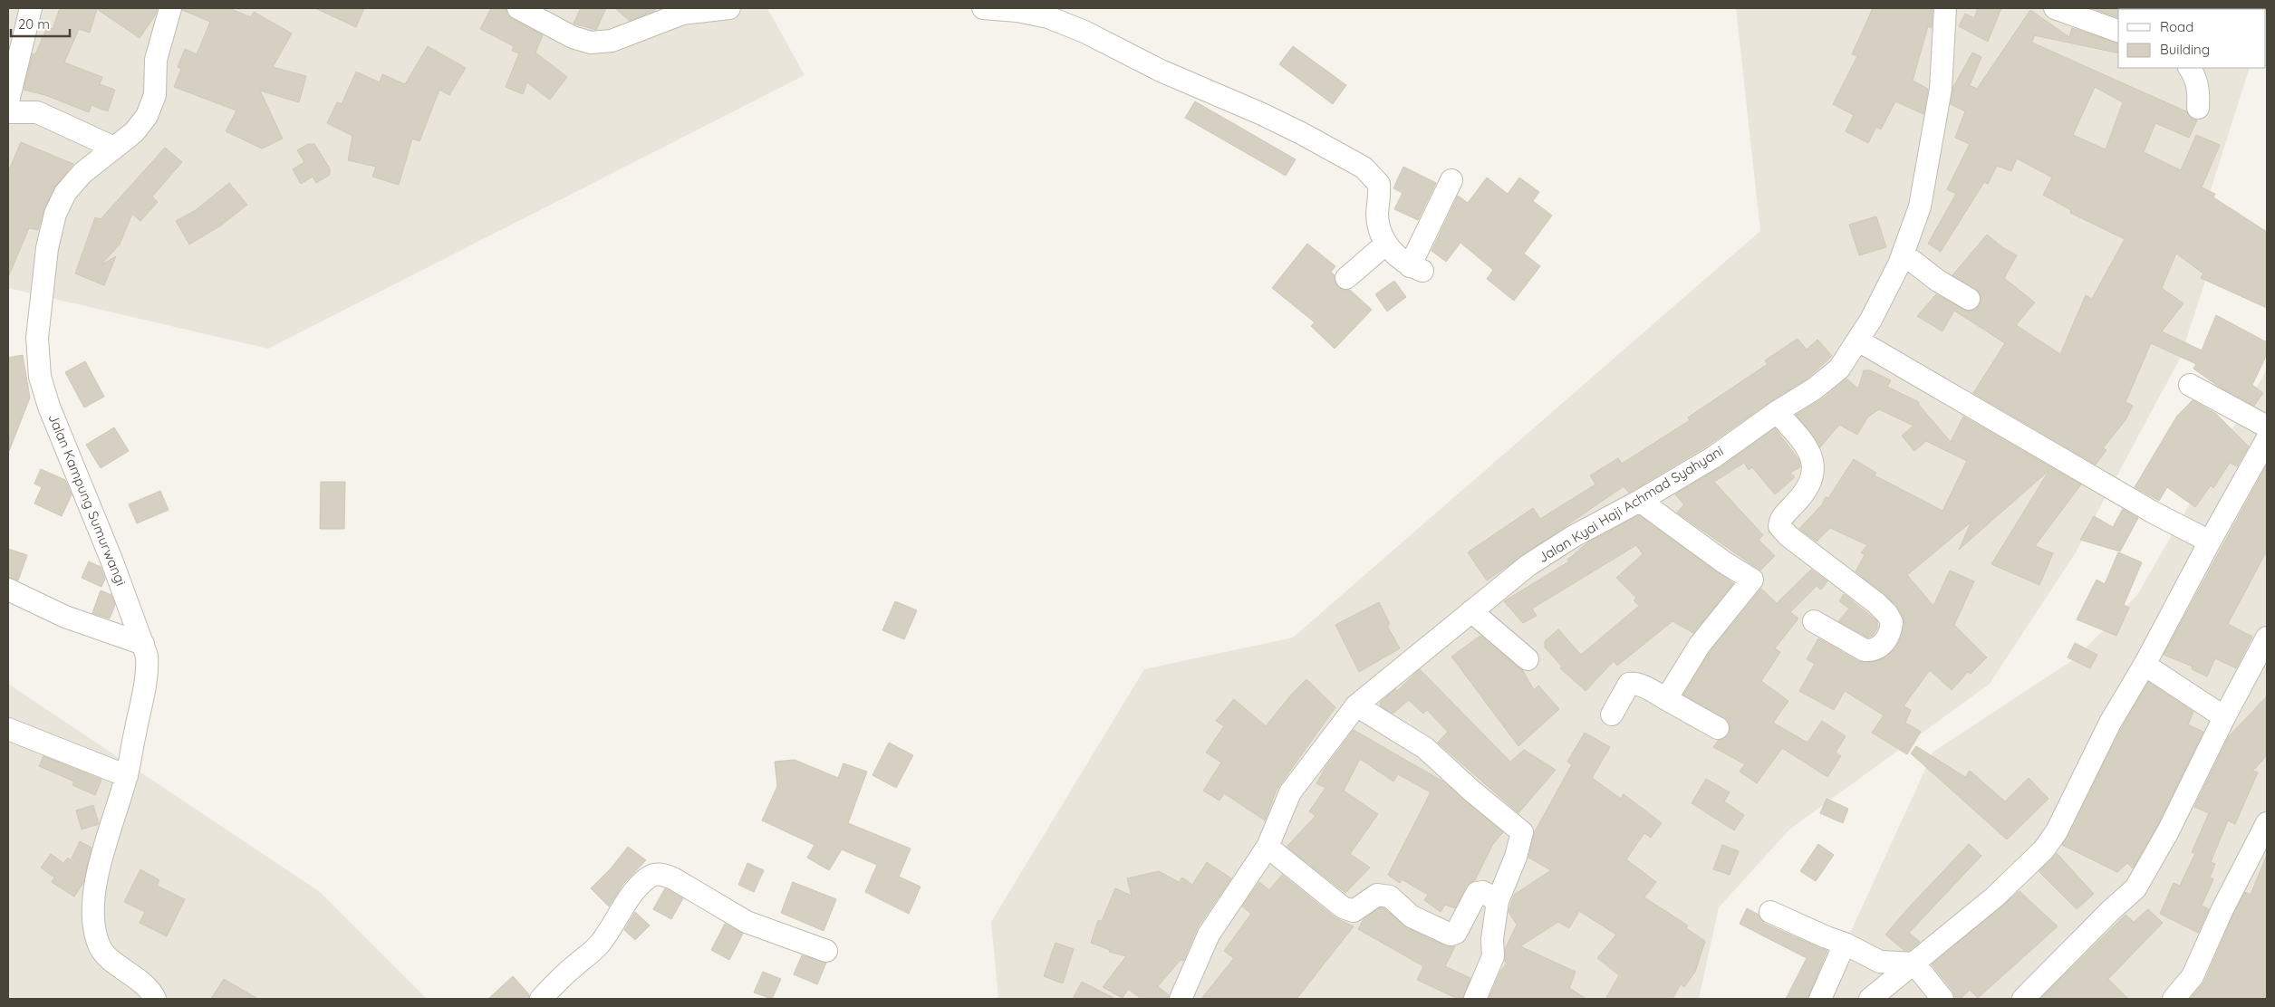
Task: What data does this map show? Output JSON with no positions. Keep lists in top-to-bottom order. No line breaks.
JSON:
{"streets":{"street":["Jalan Kampung Sumurwangi","Jalan Kyai Haji Achmad Syahyani"]},"legend":["Road","Building"],"scale_bar":"20 m"}
